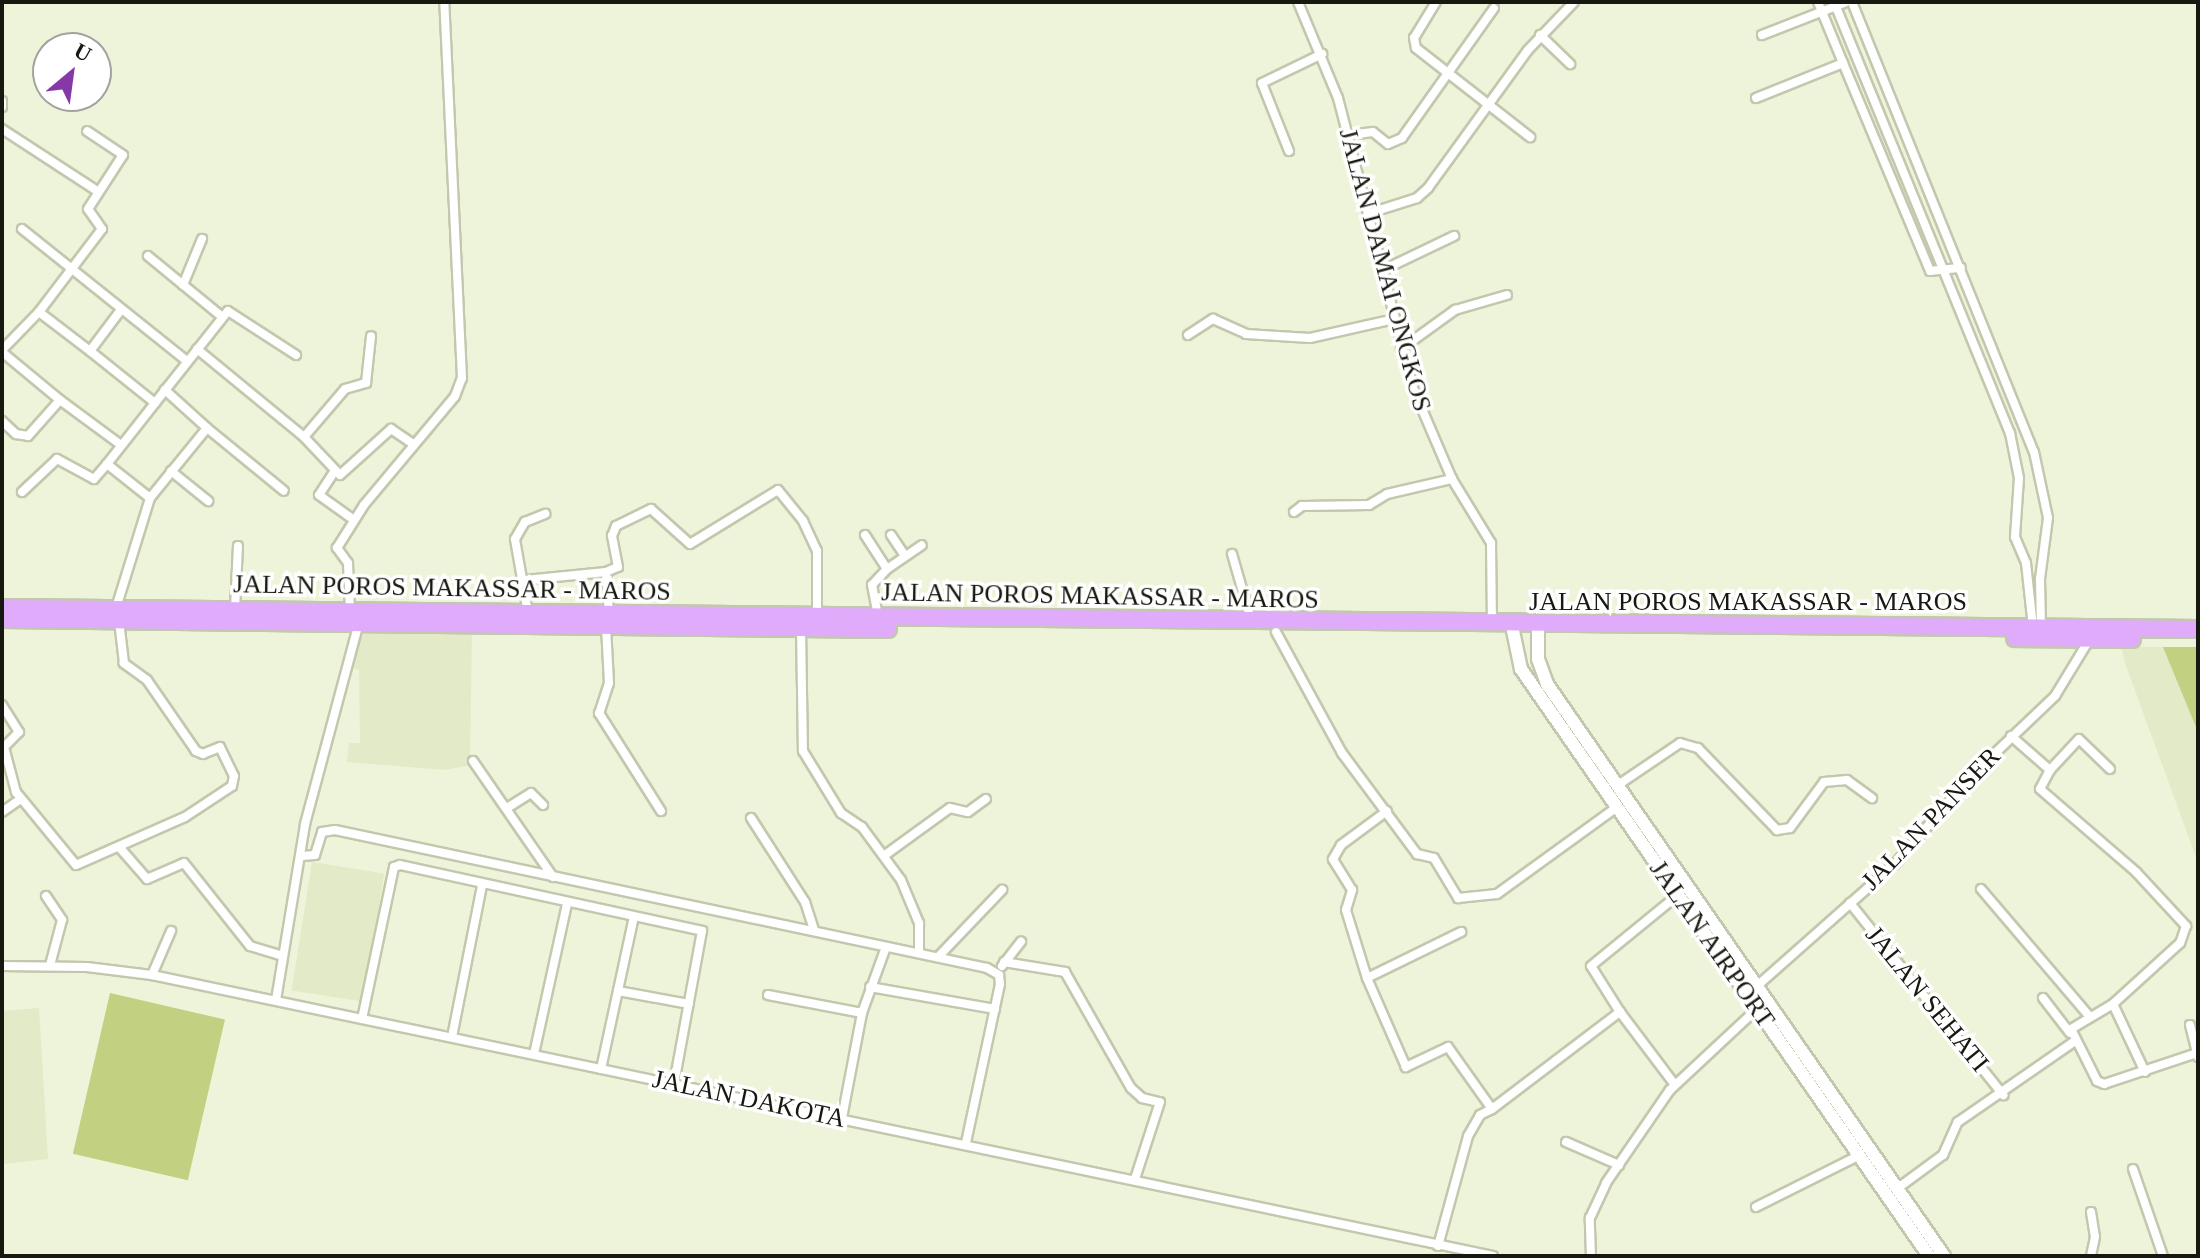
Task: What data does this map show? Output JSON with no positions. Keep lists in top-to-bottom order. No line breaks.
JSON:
{"streets":{"highway":["JALAN POROS MAKASSAR - MAROS"],"street":["JALAN DAMAI ONGKOS","JALAN PANSER","JALAN AIRPORT","JALAN SEHATI","JALAN DAKOTA"]},"crossings":[["JALAN DAMAI ONGKOS","JALAN POROS MAKASSAR - MAROS"],["JALAN POROS MAKASSAR - MAROS","JALAN PANSER"],["JALAN POROS MAKASSAR - MAROS","JALAN AIRPORT"],["JALAN PANSER","JALAN AIRPORT"],["JALAN PANSER","JALAN SEHATI"]],"north":"top right"}
